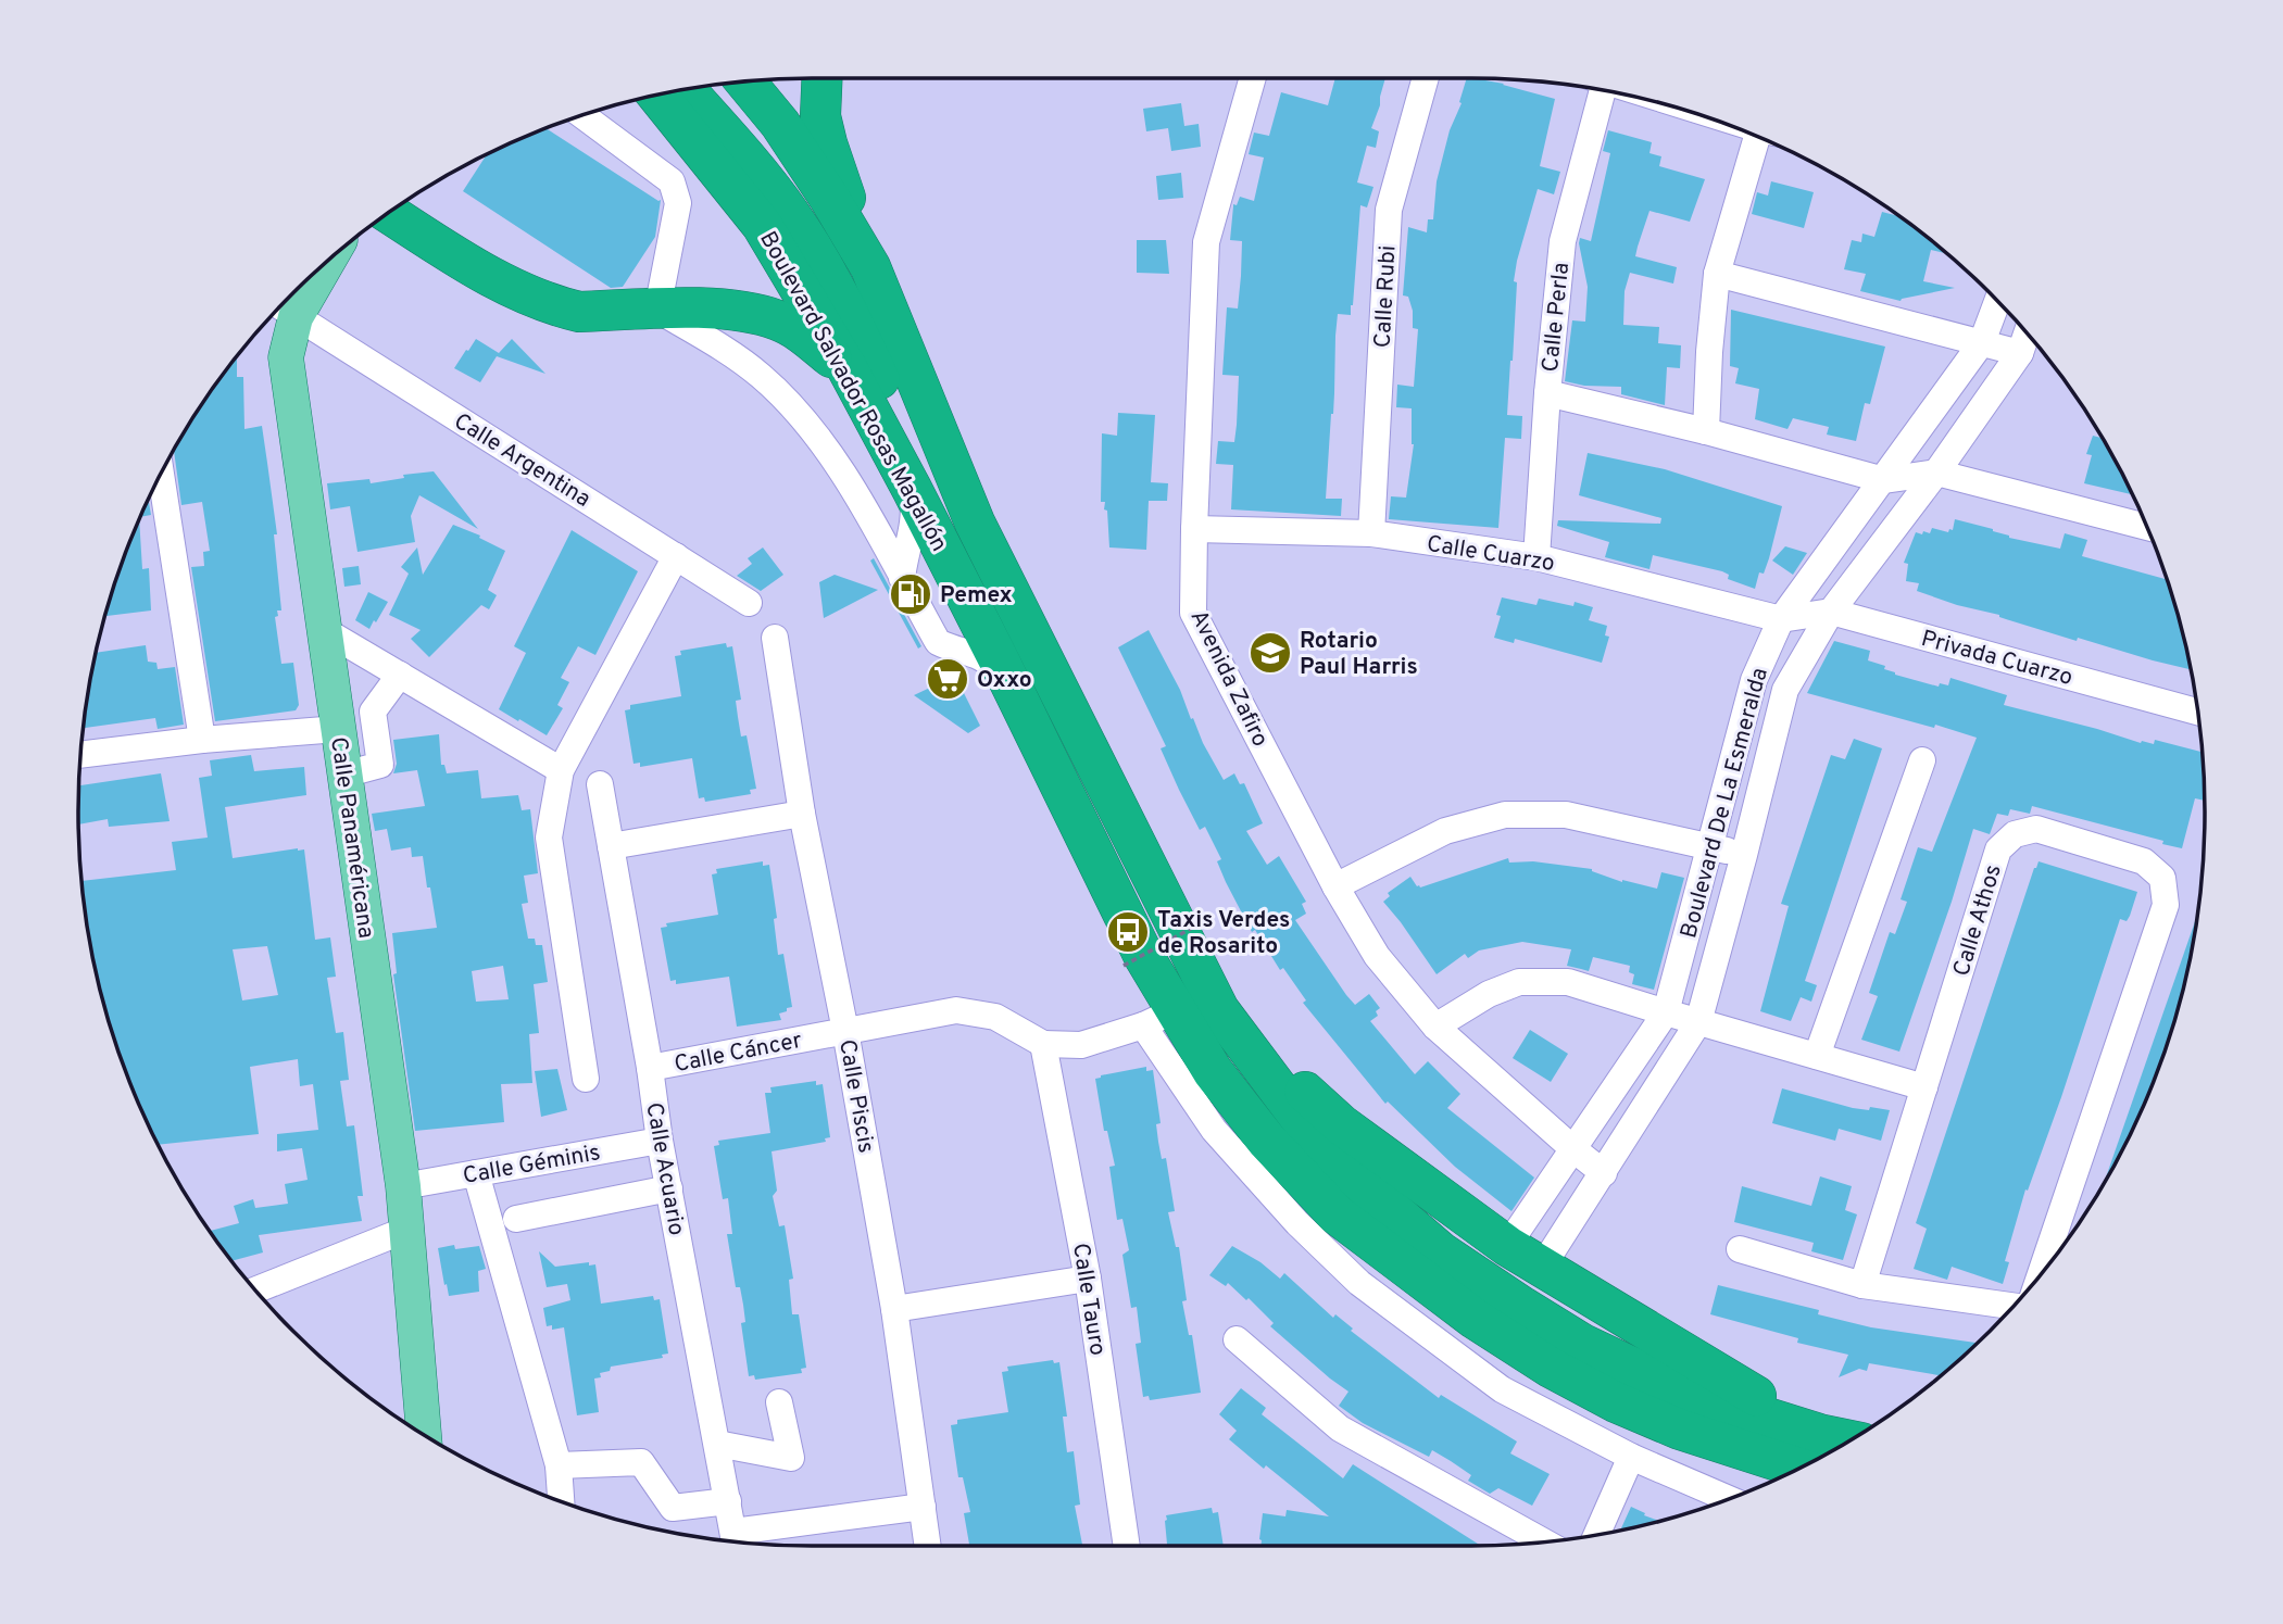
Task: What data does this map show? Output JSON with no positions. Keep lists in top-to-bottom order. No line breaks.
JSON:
{"streets":{"highway":["Boulevard Salvador Rosas Magallón"],"main road":["Calle Panaméricana"],"street":["Calle Rubi","Calle Perla","Calle Argentina","Calle Cuarzo","Privada Cuarzo","Avenida Zafiro","Boulevard De La Esmeralda","Calle Athos","Calle Cáncer","Calle Piscis","Calle Géminis","Calle Acuario","Calle Tauro"]},"crossings":[["Calle Rubi","Calle Cuarzo"],["Calle Perla","Calle Cuarzo"],["Calle Argentina","Calle Panaméricana"],["Calle Cuarzo","Privada Cuarzo"],["Calle Cuarzo","Avenida Zafiro"],["Calle Cuarzo","Boulevard De La Esmeralda"],["Privada Cuarzo","Boulevard De La Esmeralda"],["Avenida Zafiro","Boulevard De La Esmeralda"],["Calle Panaméricana","Calle Géminis"],["Calle Cáncer","Calle Piscis"],["Calle Cáncer","Calle Acuario"],["Calle Cáncer","Calle Tauro"],["Calle Géminis","Calle Acuario"]],"places":{"fuel station":["Pemex"],"school or university":["Rotario Paul Harris"],"supermarket":["Oxxo"],"bus stop":["Taxis Verdes de Rosarito"]}}
